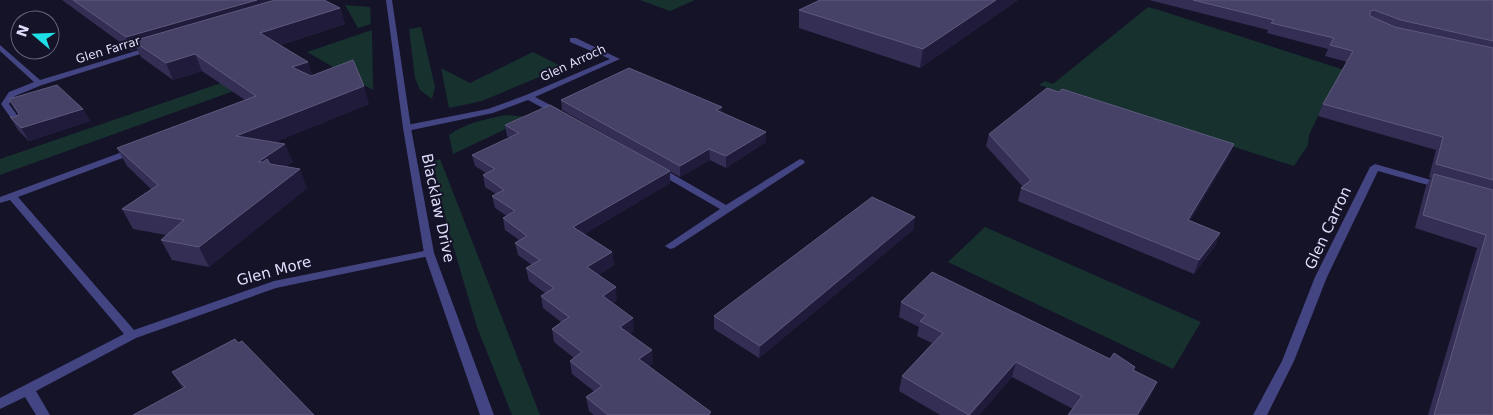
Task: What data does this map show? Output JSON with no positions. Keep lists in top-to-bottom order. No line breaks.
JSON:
{"streets":{"street":["Glen Farrar","Glen Arroch","Blacklaw Drive","Glen Carron","Glen More"]},"crossings":[["Glen Arroch","Blacklaw Drive"],["Blacklaw Drive","Glen More"]],"north":"left"}
